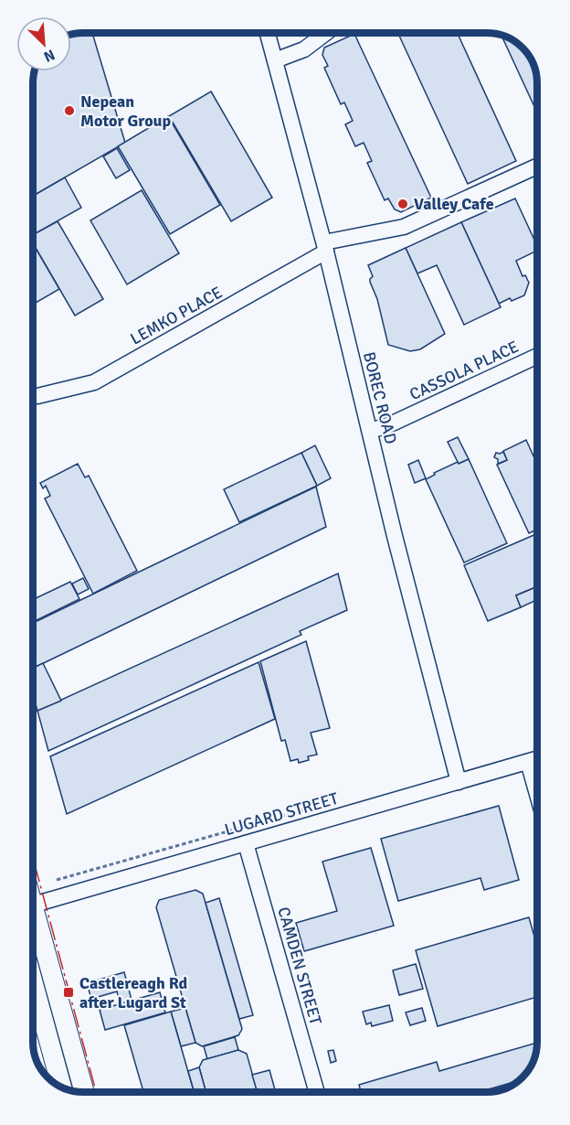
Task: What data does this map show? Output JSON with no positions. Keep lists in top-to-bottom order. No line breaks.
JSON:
{"streets":{"street":["LEMKO PLACE","CASSOLA PLACE","BOREC ROAD","LUGARD STREET","CAMDEN STREET"]},"crossings":[["LEMKO PLACE","BOREC ROAD"],["CASSOLA PLACE","BOREC ROAD"],["BOREC ROAD","LUGARD STREET"],["LUGARD STREET","CAMDEN STREET"]],"places":{"other":["Nepean Motor Group","Valley Cafe"],"transit":["Castlereagh Rd after Lugard St"]},"north":"bottom right"}
